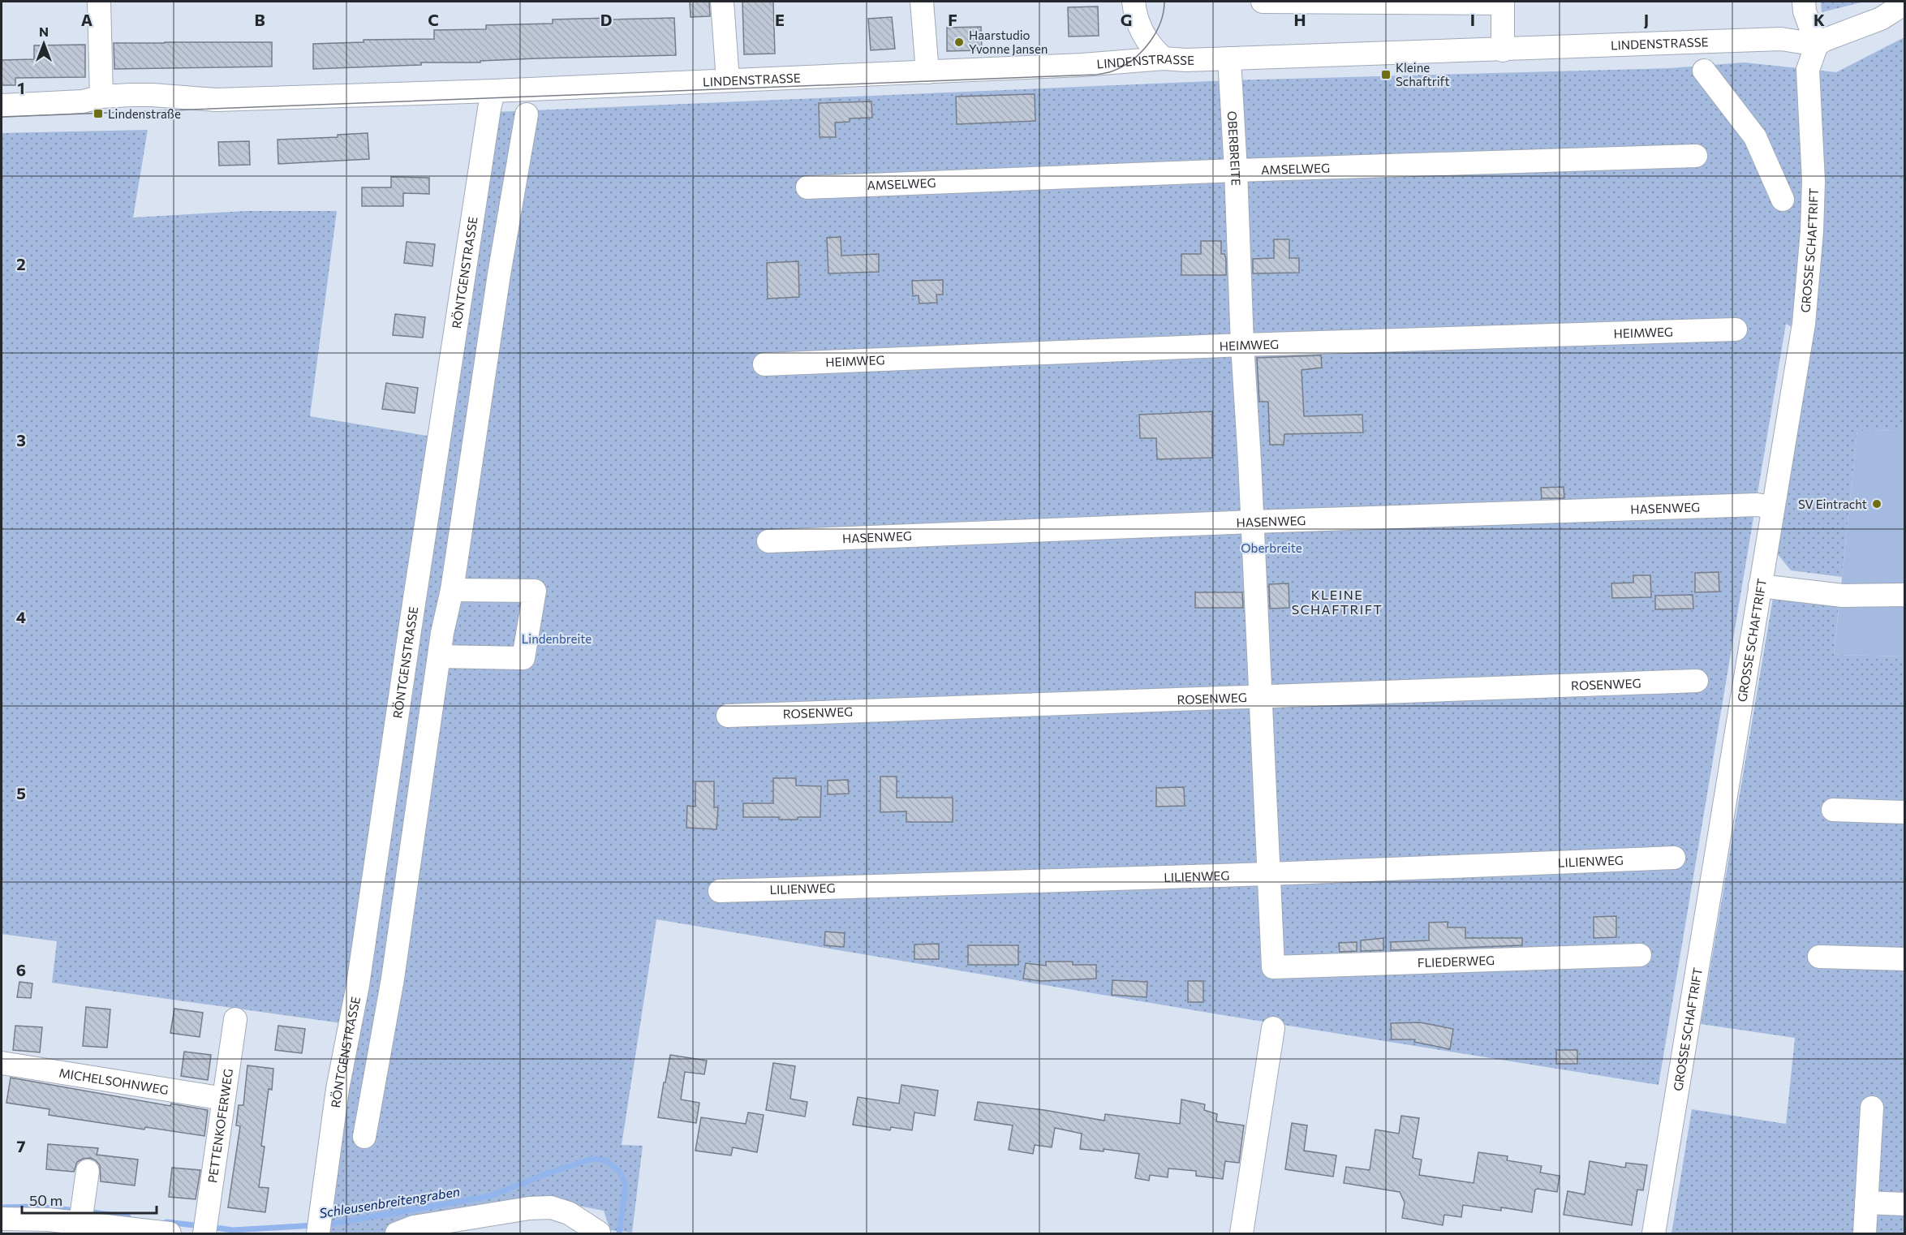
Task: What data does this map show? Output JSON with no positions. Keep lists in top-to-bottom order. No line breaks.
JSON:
{"streets":{"street":["LINDENSTRASSE","OBERBREITE","AMSELWEG","GROSSE SCHAFTRIFT","RÖNTGENSTRASSE","HEIMWEG","HASENWEG","ROSENWEG","LILIENWEG","FLIEDERWEG","MICHELSOHNWEG","PETTENKOFERWEG"]},"crossings":[["LINDENSTRASSE","OBERBREITE"],["LINDENSTRASSE","GROSSE SCHAFTRIFT"],["LINDENSTRASSE","RÖNTGENSTRASSE"],["OBERBREITE","AMSELWEG"],["OBERBREITE","HEIMWEG"],["OBERBREITE","HASENWEG"],["OBERBREITE","ROSENWEG"],["OBERBREITE","LILIENWEG"],["OBERBREITE","FLIEDERWEG"],["GROSSE SCHAFTRIFT","HASENWEG"],["MICHELSOHNWEG","PETTENKOFERWEG"]],"districts":["KLEINE SCHAFTRIFT"],"water":["Schleusenbreitengraben"],"parks":["Oberbreite","Lindenbreite"],"places":{"other":["Haarstudio Yvonne Jansen","SV Eintracht"],"transit":["Kleine Schaftrift","Lindenstraße"]},"scale_bar":"50 m","north":"top","grid":{"columns":["A","B","C","D","E","F","G","H","I","J","K"],"rows":["1","2","3","4","5","6","7"]}}
